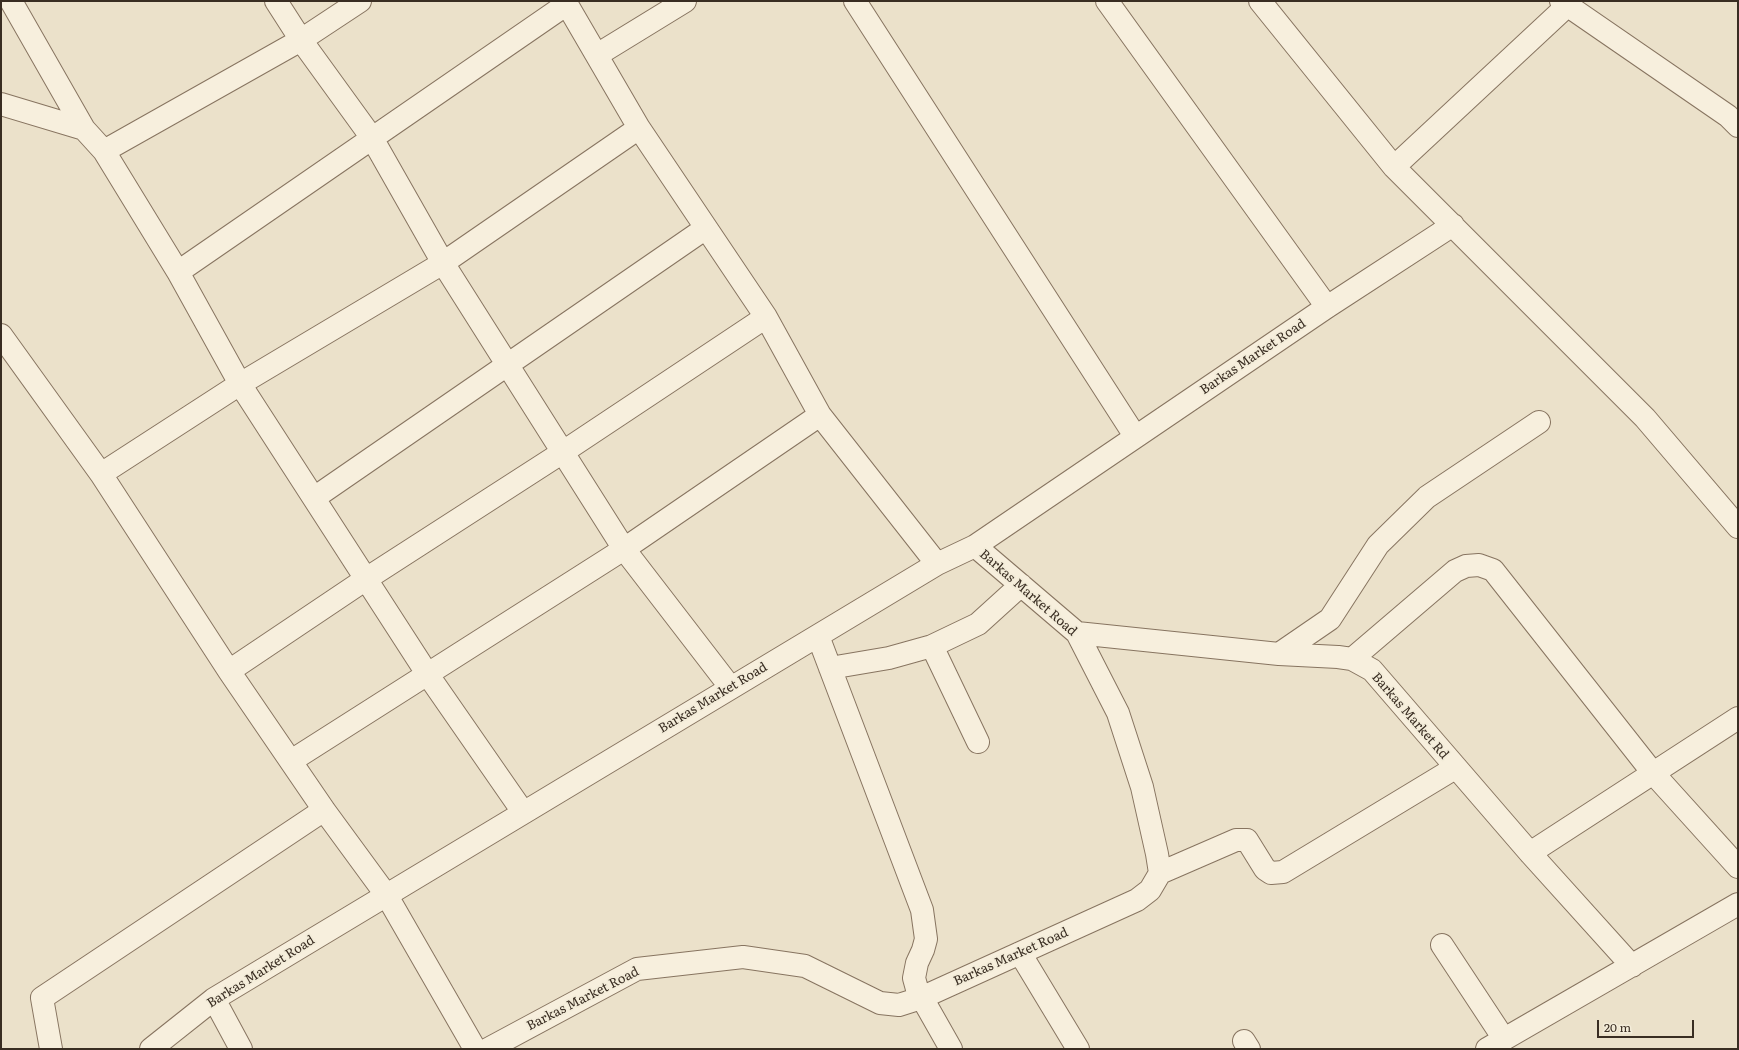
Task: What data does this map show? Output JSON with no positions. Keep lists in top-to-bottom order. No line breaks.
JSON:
{"streets":{"street":["Barkas Market Road","Barkas Market Rd"]},"crossings":[["Barkas Market Road","Barkas Market Rd"]],"scale_bar":"20 m"}
